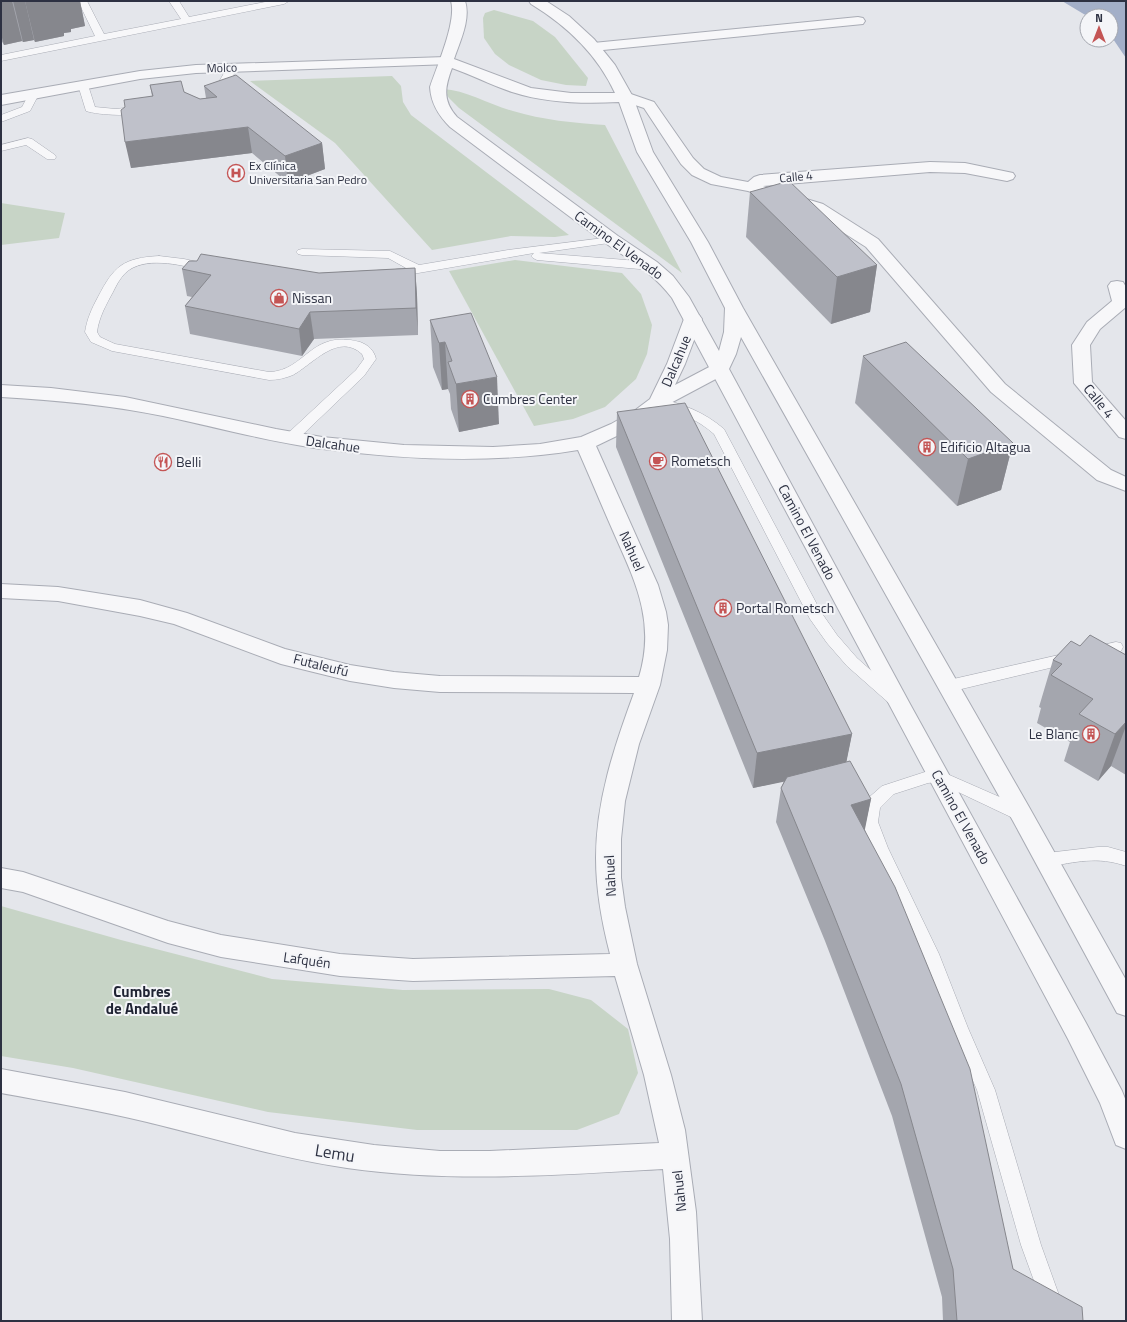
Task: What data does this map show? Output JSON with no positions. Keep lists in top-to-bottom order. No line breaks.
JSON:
{"streets":{"street":["Molco","Calle 4","Camino El Venado","Dalcahue","Nahuel","Futaleufú","Lafquén","Lemu"]},"crossings":[["Molco","Camino El Venado"],["Camino El Venado","Dalcahue"],["Dalcahue","Nahuel"],["Nahuel","Futaleufú"],["Nahuel","Lafquén"],["Nahuel","Lemu"]],"districts":["Cumbres de Andalué"],"places":{"hospital":["Ex Clínica Universitaria San Pedro"],"shop":["Nissan"],"building":["Cumbres Center","Edificio Altagua","Portal Rometsch","Le Blanc"],"cafe":["Rometsch"],"restaurant":["Belli"]},"north":"top"}
